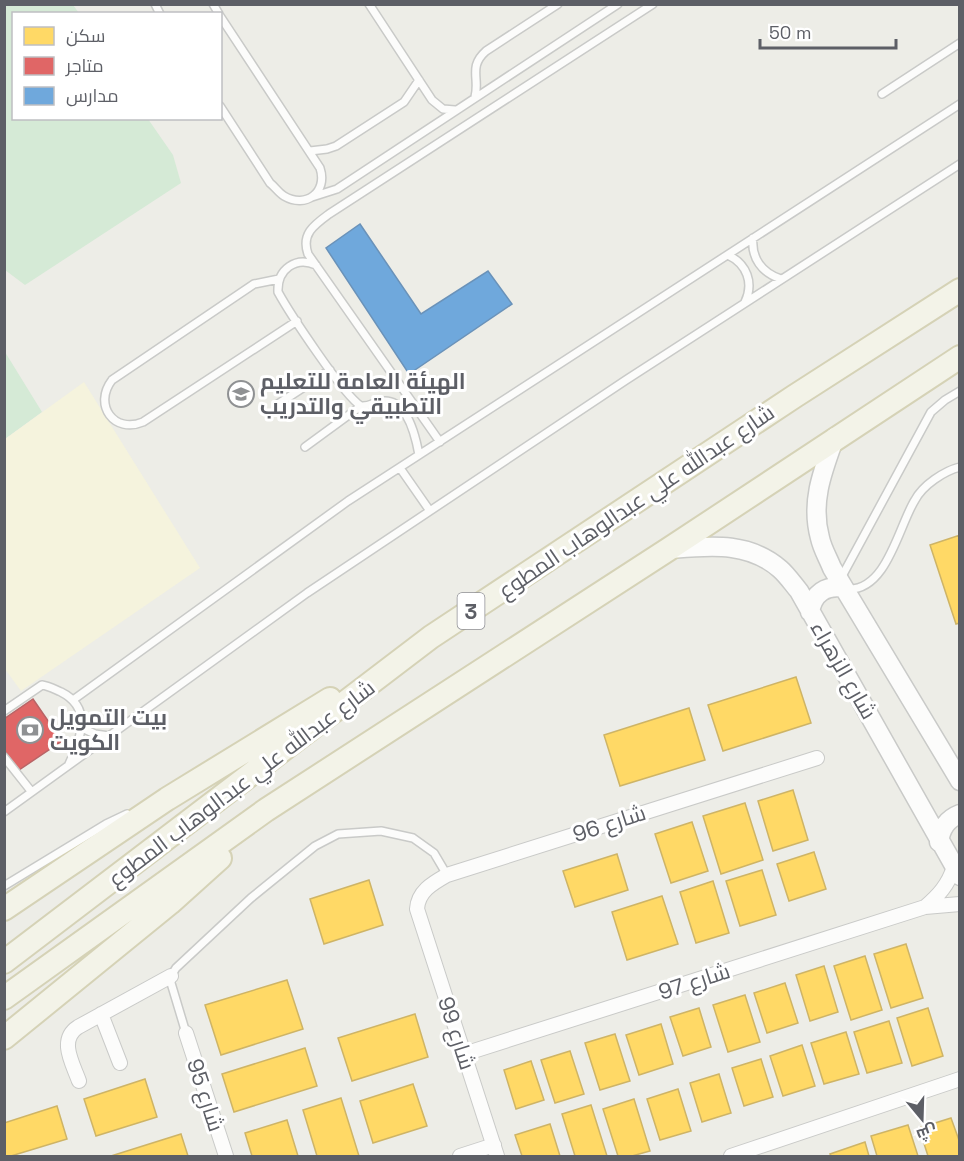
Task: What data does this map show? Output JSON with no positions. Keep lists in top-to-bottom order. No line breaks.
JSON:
{"streets":{"main road":["شارع عبدالله علي عبدالوهاب المطوع","3"],"street":["شارع الزهراء","شارع 96","شارع 97","شارع 99","شارع 95"]},"crossings":[["شارع عبدالله علي عبدالوهاب المطوع","شارع الزهراء"],["شارع الزهراء","شارع 97"],["شارع 96","شارع 99"],["شارع 97","شارع 99"]],"places":{"school or university":["الهيئة العامة للتعليم التطبيقي والتدريب"],"bank":["بيت التمويل الكويت"]},"legend":["سكن","متاجر","مدارس"],"scale_bar":"50 m","north":"bottom"}
